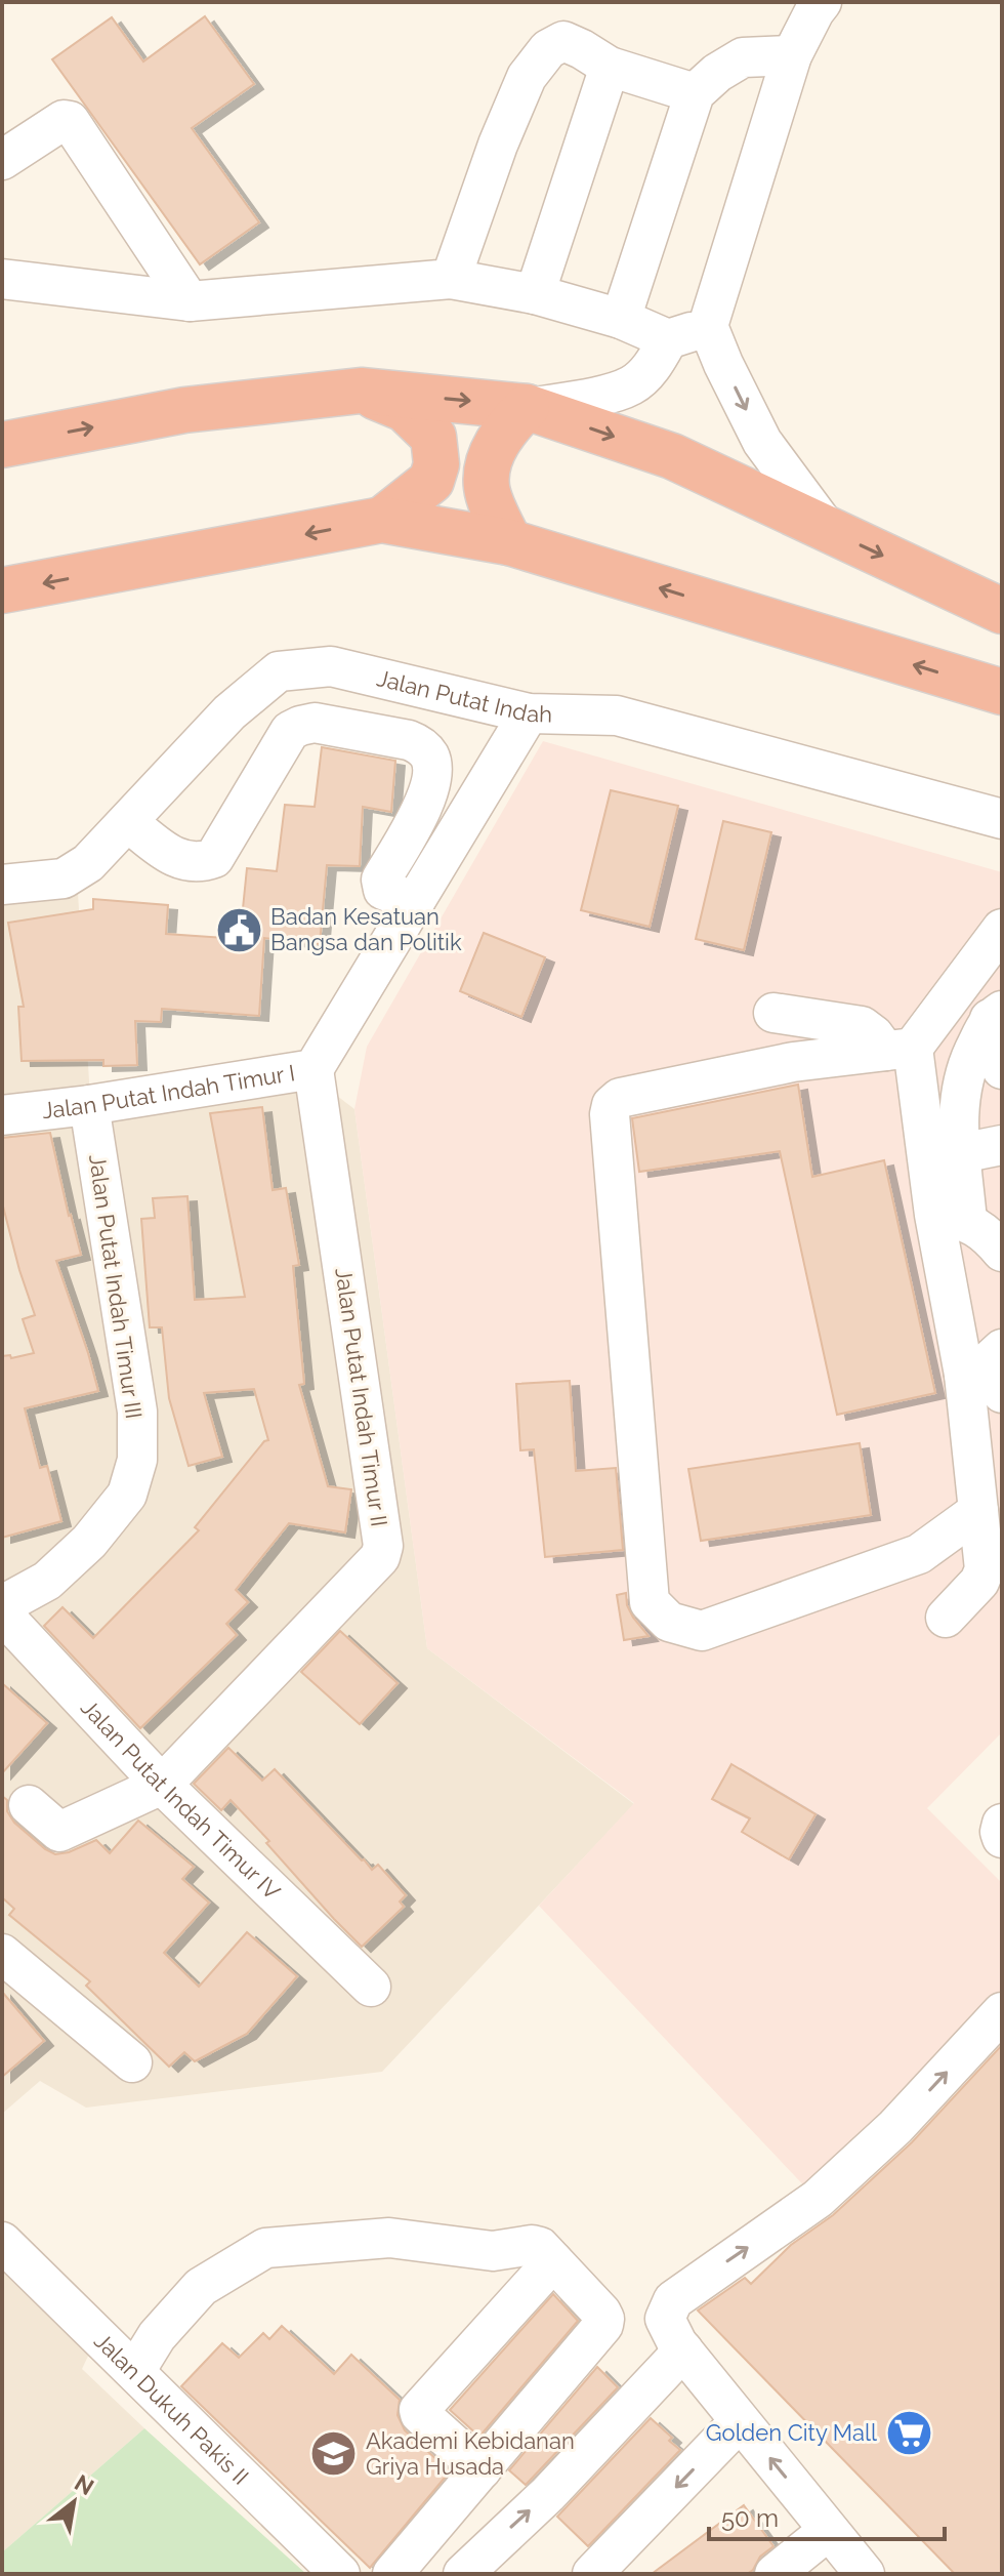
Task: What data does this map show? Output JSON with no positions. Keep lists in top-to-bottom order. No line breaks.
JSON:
{"streets":{"street":["Jalan Putat Indah","Jalan Putat Indah Timur I","Jalan Putat Indah Timur III","Jalan Putat Indah Timur II","Jalan Putat Indah Timur IV","Jalan Dukuh Pakis II"]},"crossings":[["Jalan Putat Indah","Jalan Putat Indah Timur I"],["Jalan Putat Indah Timur I","Jalan Putat Indah Timur III"],["Jalan Putat Indah Timur I","Jalan Putat Indah Timur II"],["Jalan Putat Indah Timur III","Jalan Putat Indah Timur IV"],["Jalan Putat Indah Timur II","Jalan Putat Indah Timur IV"]],"places":{"public building":["Badan Kesatuan Bangsa dan Politik"],"supermarket":["Golden City Mall"],"school or university":["Akademi Kebidanan Griya Husada"]},"scale_bar":"50 m","north":"top right"}
